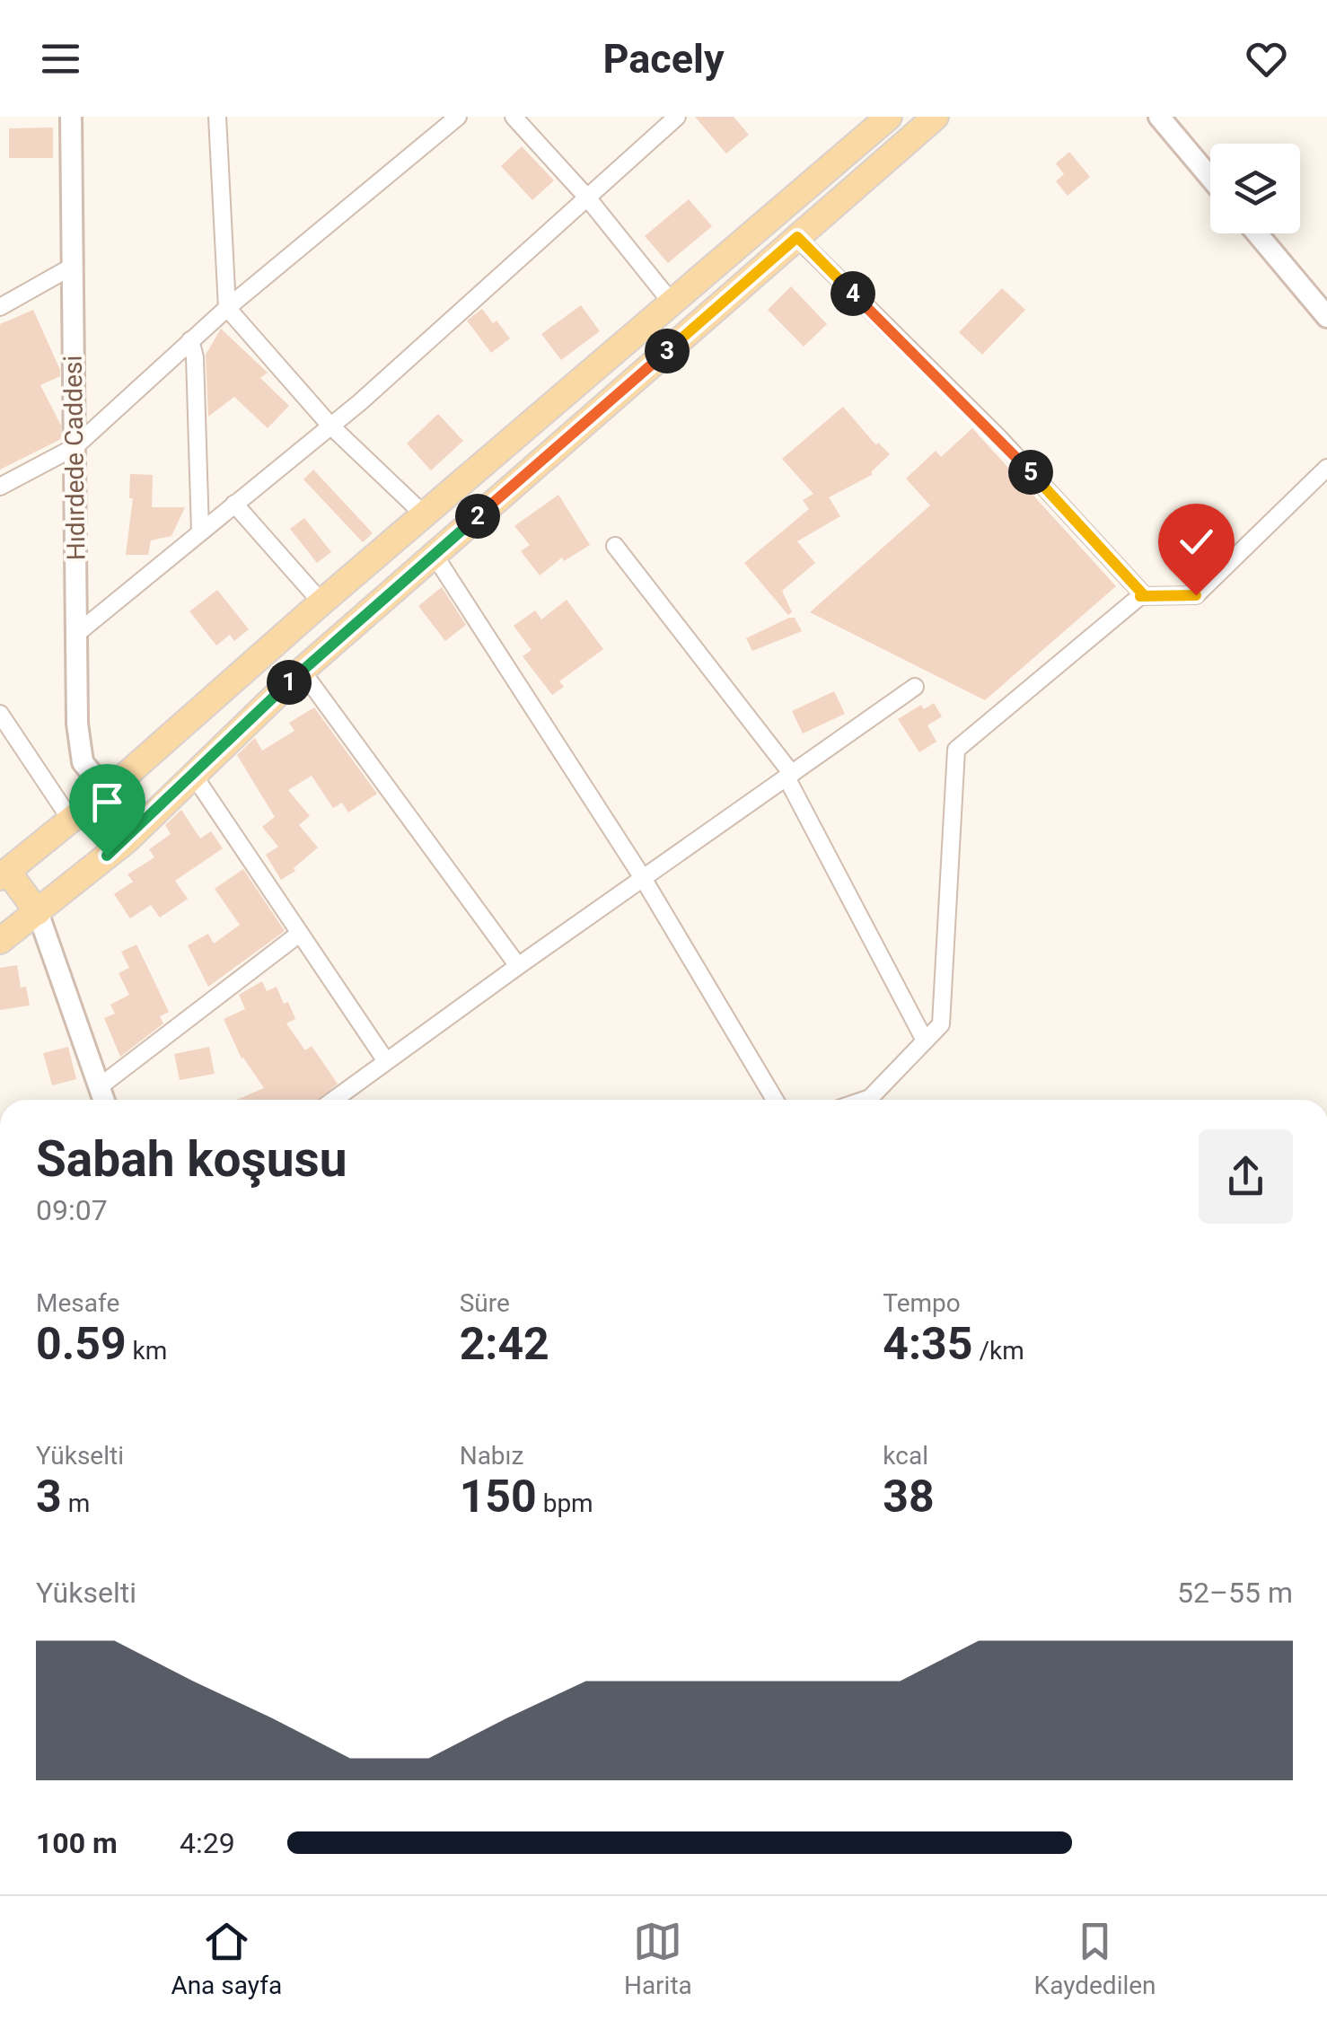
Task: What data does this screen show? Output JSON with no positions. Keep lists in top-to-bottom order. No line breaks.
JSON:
{"streets":{"street":["Hıdırdede Caddesi"]},"page":{"header":"Pacely","pins":["4","3","5","2","1"],"heading":["Sabah koşusu","09:07"],"stats":[["Mesafe","0.59 km"],["Süre","2:42"],["Tempo","4:35 /km"],["Yükselti","3 m"],["Nabız","150 bpm"],["kcal","38"]],"chart":["Yükselti","52–55 m"],"list":[{"name":"100 m","note":"4:29"}],"tabs":["Ana sayfa","Harita","Kaydedilen"]}}
